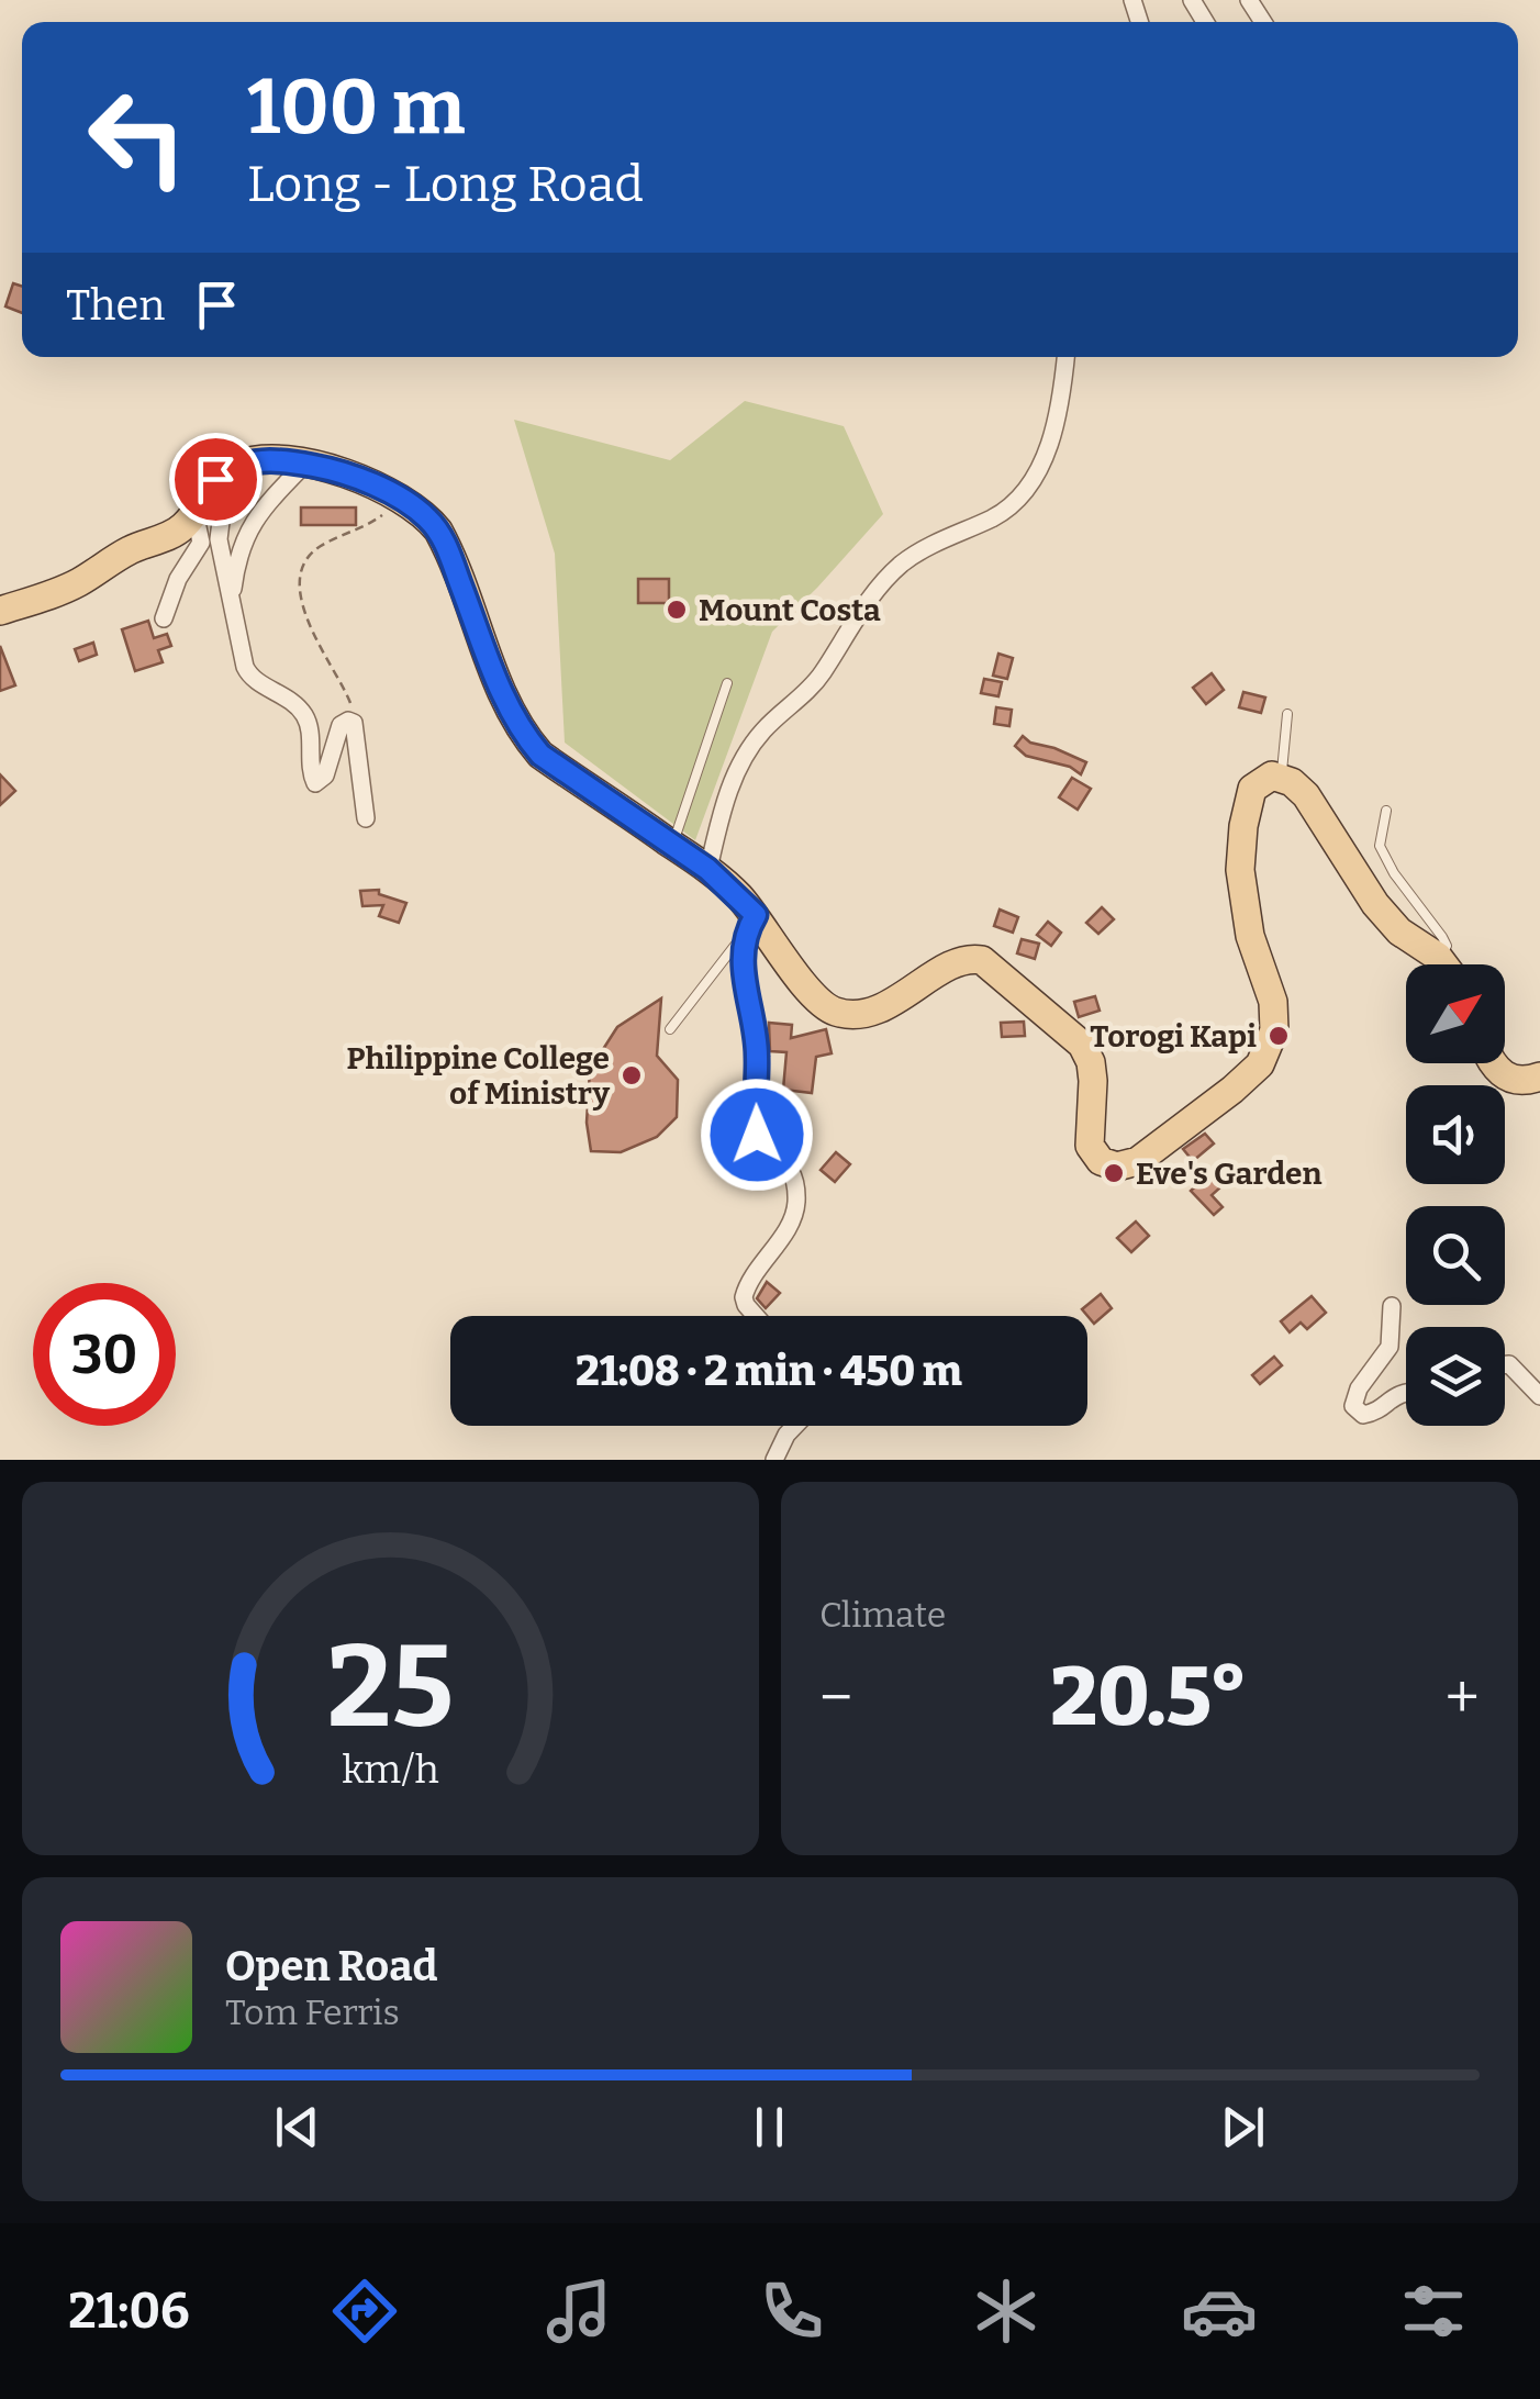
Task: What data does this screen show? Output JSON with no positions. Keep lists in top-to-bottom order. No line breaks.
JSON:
{"places":["Mount Costa","Torogi Kapi","Philippine College of Ministry","Eve's Garden"],"north":"top right","page":{"turn":["100 m","Long - Long Road"],"then":"Then","limit":"30","trip":"21:08 · 2 min · 450 m","tile":"Climate","heat":["−","20.5°","+"],"song":["Open Road","Tom Ferris"],"tabs":"21:06","gauge":["25","km/h"]}}
